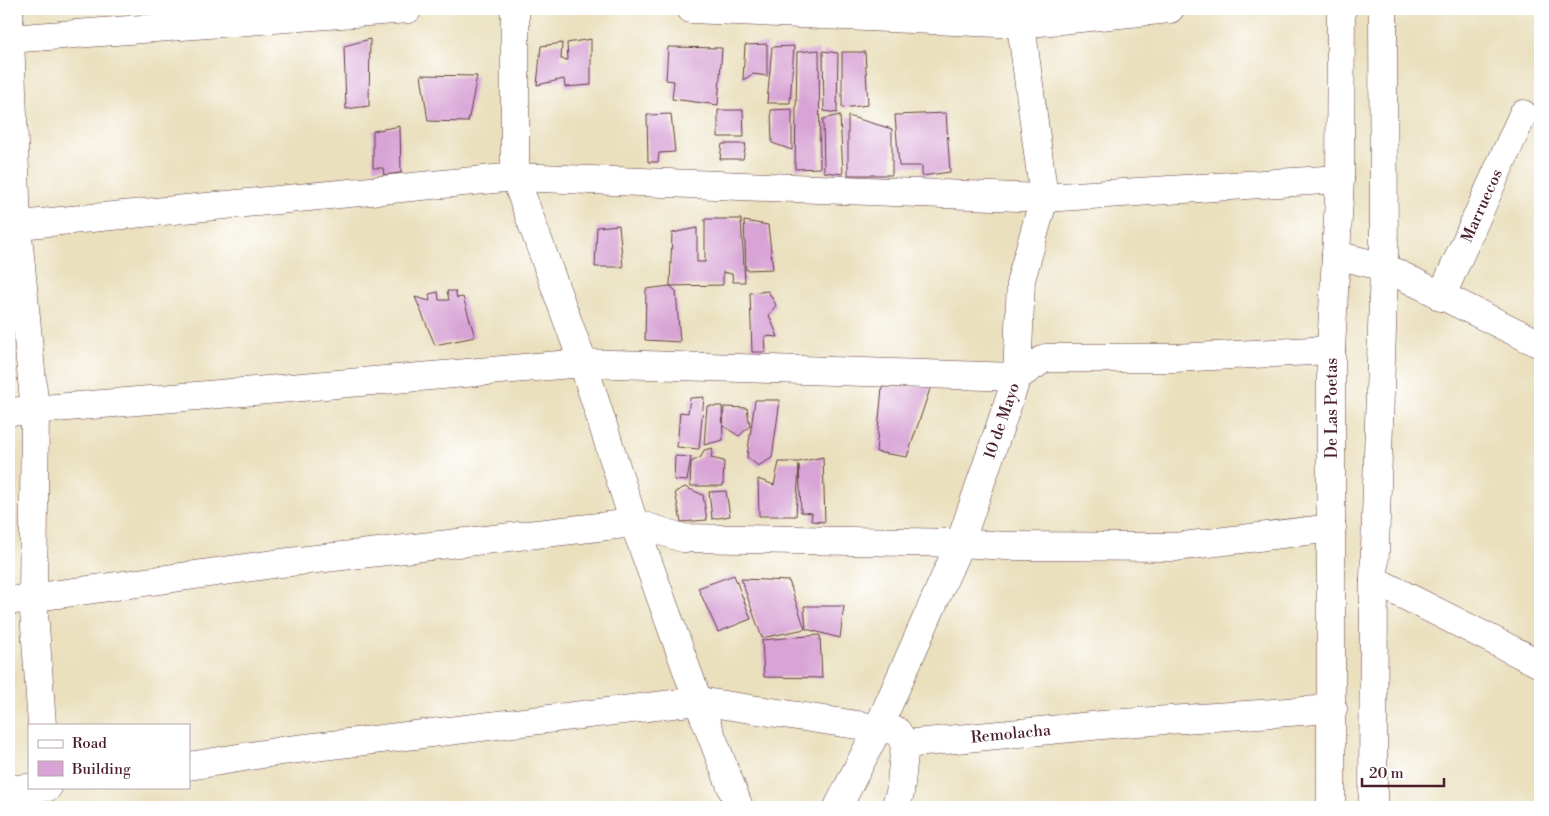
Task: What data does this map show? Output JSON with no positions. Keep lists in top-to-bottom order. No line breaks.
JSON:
{"streets":{"street":["Marruecos","De Las Poetas","10 de Mayo","Remolacha"]},"crossings":[["De Las Poetas","Remolacha"]],"legend":["Road","Building"],"scale_bar":"20 m"}
